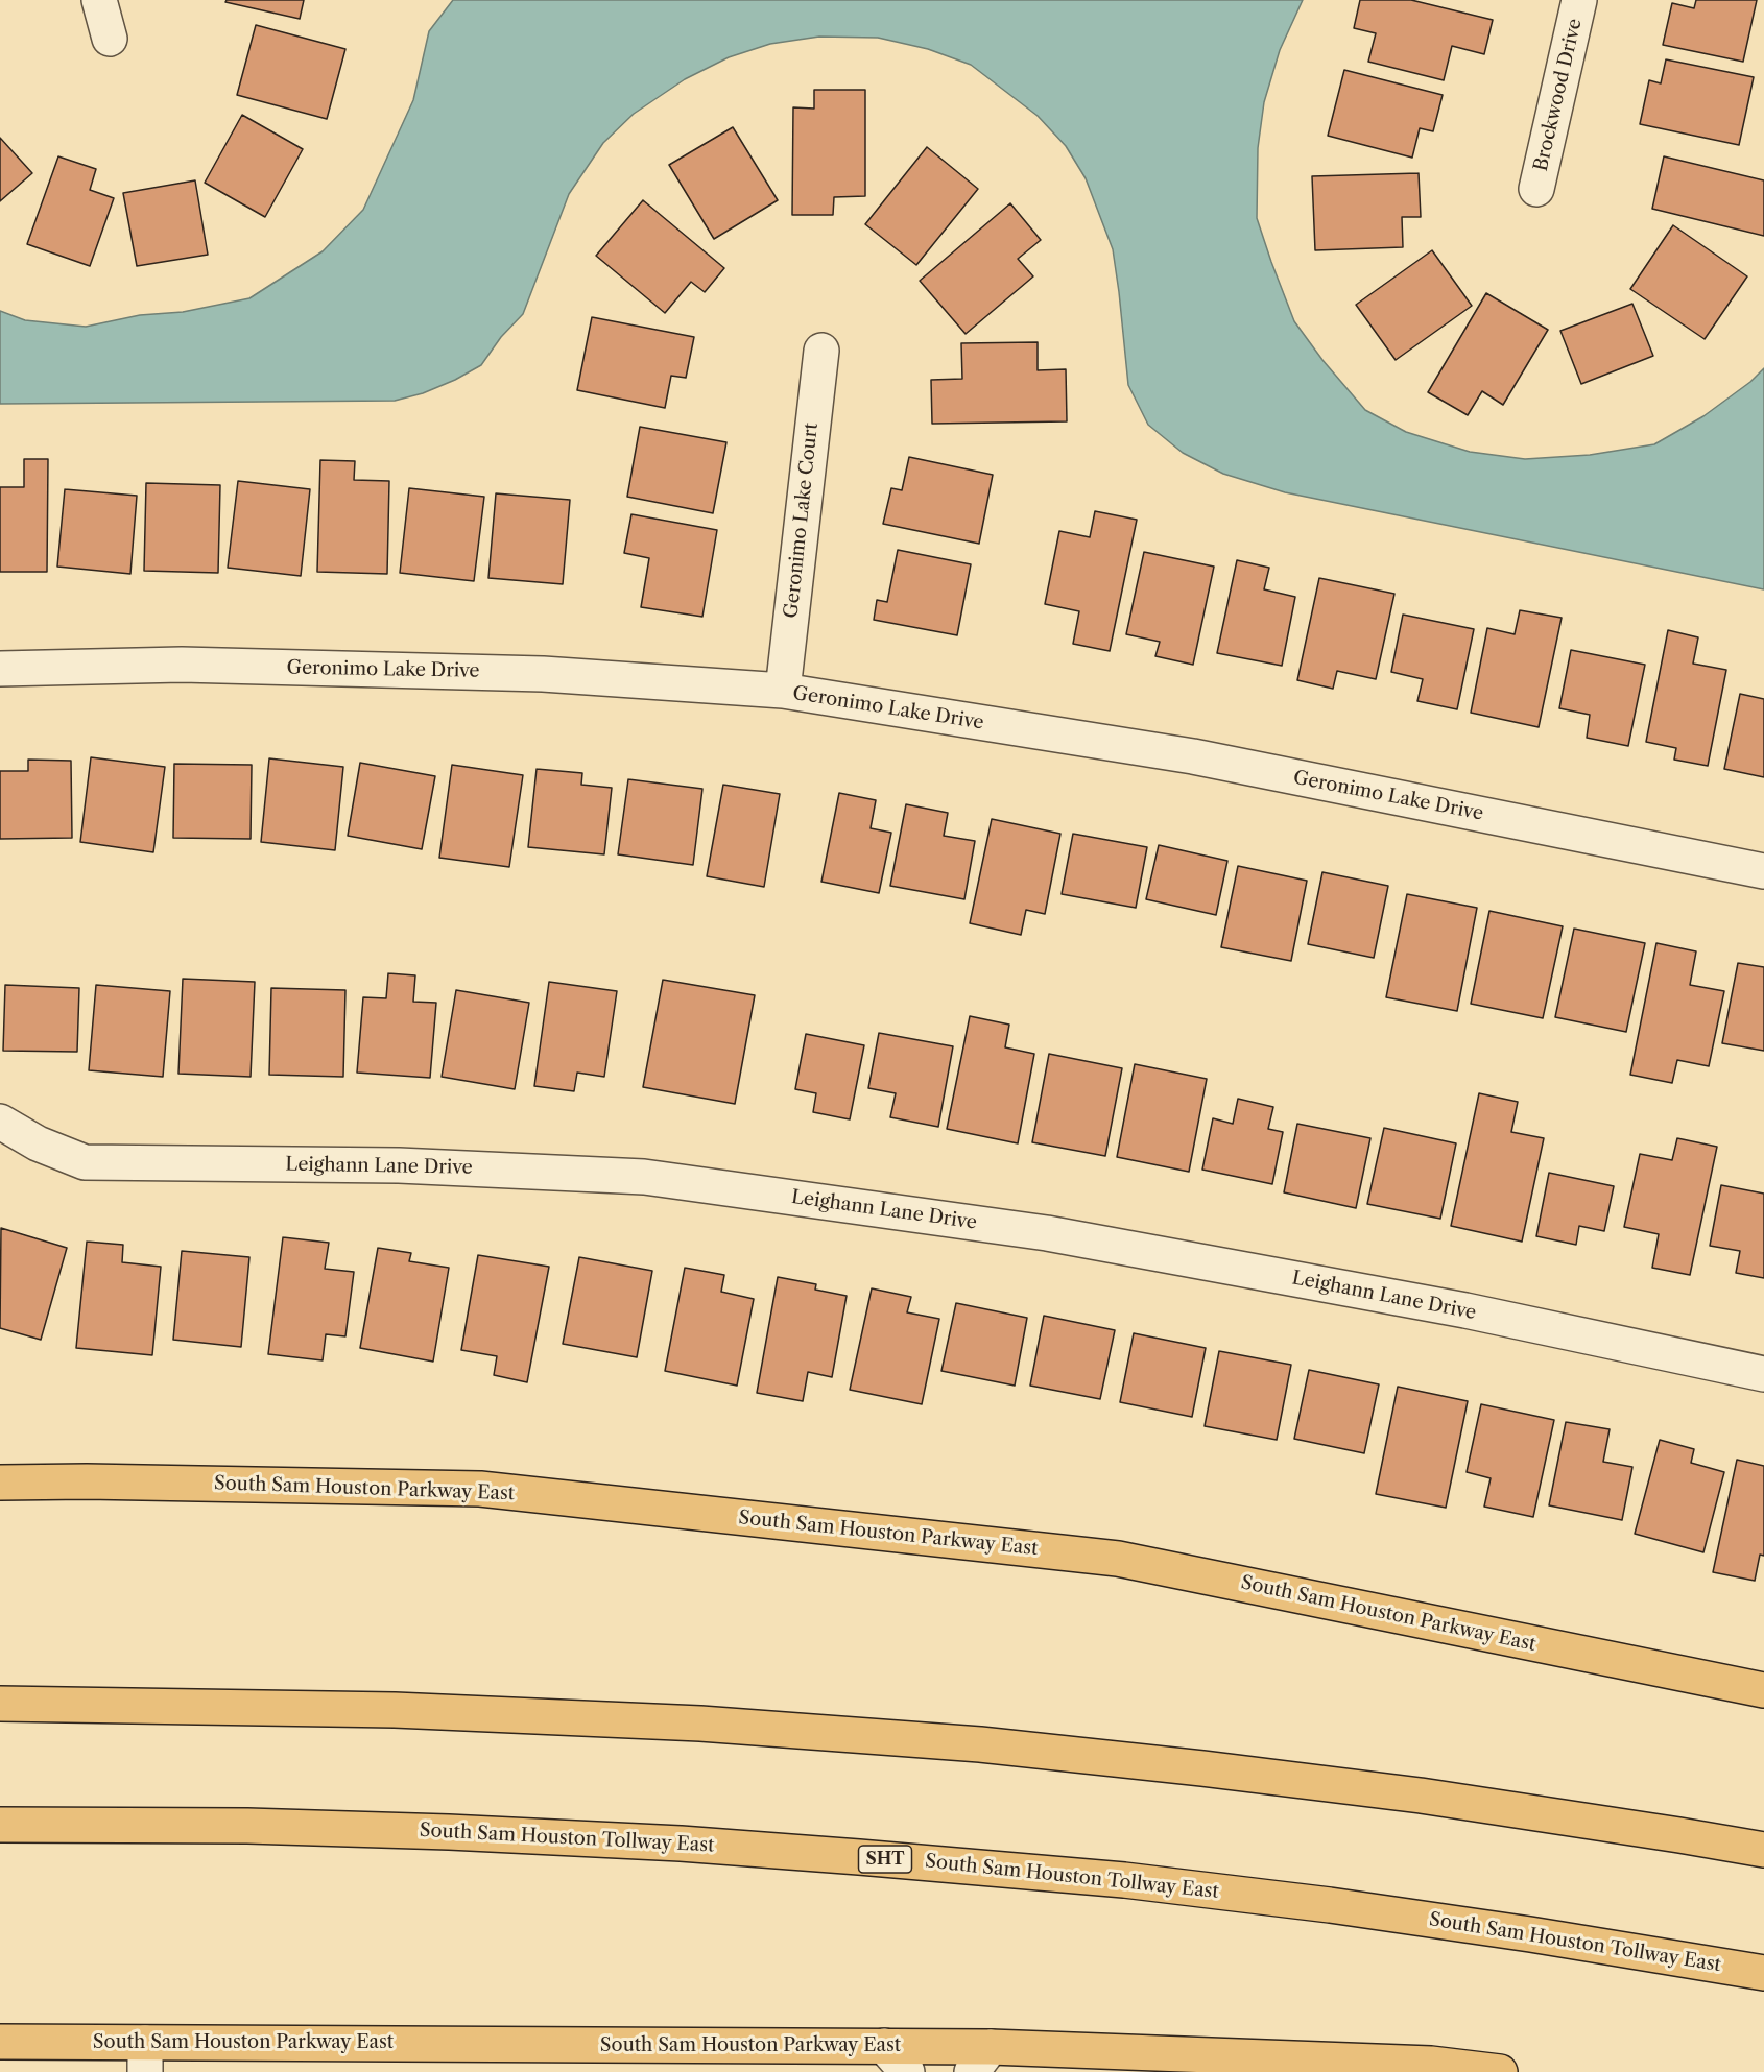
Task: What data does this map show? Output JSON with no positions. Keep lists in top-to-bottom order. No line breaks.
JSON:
{"streets":{"main road":["South Sam Houston Parkway East","South Sam Houston Tollway East","SHT"],"street":["Brockwood Drive","Geronimo Lake Court","Geronimo Lake Drive","Leighann Lane Drive"]},"crossings":[["Geronimo Lake Court","Geronimo Lake Drive"]]}
